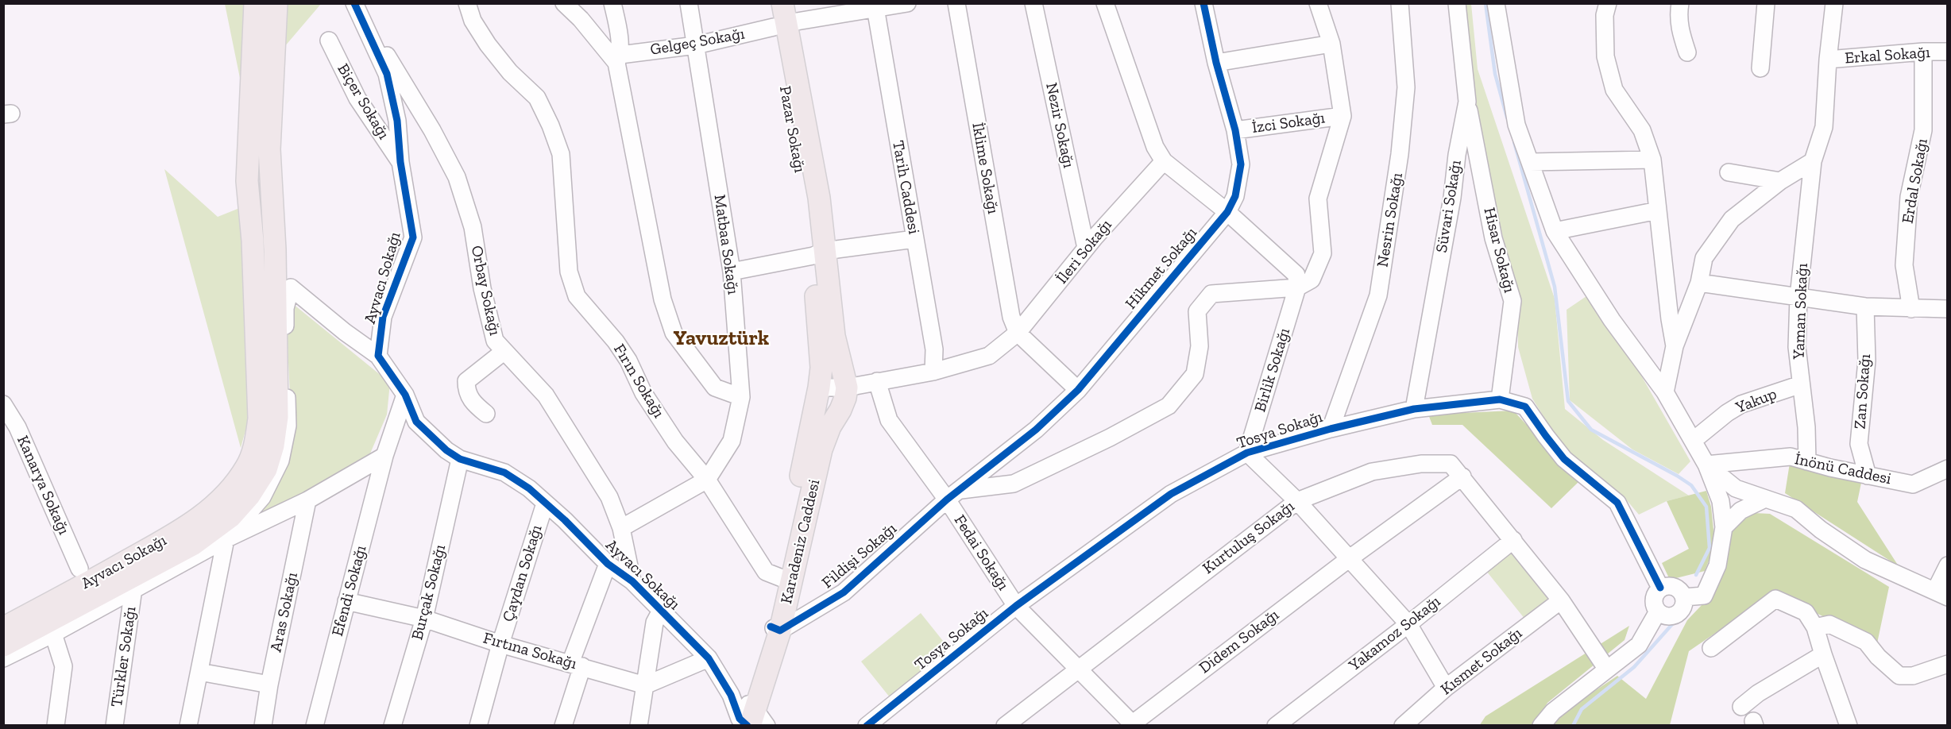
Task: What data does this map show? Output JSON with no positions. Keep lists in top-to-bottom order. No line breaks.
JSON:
{"streets":{"main road":["Pazar Sokağı","Ayvacı Sokağı","Karadeniz Caddesi"],"street":["Gelgeç Sokağı","Erkal Sokağı","Biçer Sokağı","İzci Sokağı","Nezir Sokağı","İklime Sokağı","Erdal Sokağı","Tarih Caddesi","Süvari Sokağı","Nesrin Sokağı","Matbaa Sokağı","Hisar Sokağı","İleri Sokağı","Hikmet Sokağı","Orbay Sokağı","Yaman Sokağı","Birlik Sokağı","Fırın Sokağı","Zan Sokağı","Yakup","Tosya Sokağı","İnönü Caddesi","Kanarya Sokağı","Kurtuluş Sokağı","Fedai Sokağı","Fildişi Sokağı","Çaydan Sokağı","Efendi Sokağı","Burçak Sokağı","Aras Sokağı","Yakamoz Sokağı","Didem Sokağı","Fırtına Sokağı","Türkler Sokağı","Kısmet Sokağı"]},"crossings":[["Gelgeç Sokağı","Pazar Sokağı"],["Gelgeç Sokağı","Tarih Caddesi"],["Gelgeç Sokağı","Matbaa Sokağı"],["Erkal Sokağı","Erdal Sokağı"],["Erkal Sokağı","Yaman Sokağı"],["Biçer Sokağı","Ayvacı Sokağı"],["İzci Sokağı","Hikmet Sokağı"],["Nezir Sokağı","İleri Sokağı"],["Pazar Sokağı","İleri Sokağı"],["Pazar Sokağı","Karadeniz Caddesi"],["İklime Sokağı","İleri Sokağı"],["Tarih Caddesi","İleri Sokağı"],["Süvari Sokağı","Hisar Sokağı"],["Süvari Sokağı","Tosya Sokağı"],["Nesrin Sokağı","Tosya Sokağı"],["Matbaa Sokağı","Fırın Sokağı"],["Hisar Sokağı","Tosya Sokağı"],["İleri Sokağı","Karadeniz Caddesi"],["İleri Sokağı","Fedai Sokağı"],["Hikmet Sokağı","Fedai Sokağı"],["Hikmet Sokağı","Fildişi Sokağı"],["Ayvacı Sokağı","Orbay Sokağı"],["Ayvacı Sokağı","Karadeniz Caddesi"],["Ayvacı Sokağı","Çaydan Sokağı"],["Ayvacı Sokağı","Efendi Sokağı"],["Ayvacı Sokağı","Burçak Sokağı"],["Ayvacı Sokağı","Aras Sokağı"],["Ayvacı Sokağı","Türkler Sokağı"],["Yaman Sokağı","Yakup"],["Yaman Sokağı","İnönü Caddesi"],["Birlik Sokağı","Tosya Sokağı"],["Fırın Sokağı","Karadeniz Caddesi"],["Zan Sokağı","İnönü Caddesi"],["Tosya Sokağı","Fedai Sokağı"],["Kurtuluş Sokağı","Fedai Sokağı"],["Kurtuluş Sokağı","Yakamoz Sokağı"],["Kurtuluş Sokağı","Didem Sokağı"],["Kurtuluş Sokağı","Kısmet Sokağı"],["Karadeniz Caddesi","Fildişi Sokağı"],["Fedai Sokağı","Fildişi Sokağı"],["Fedai Sokağı","Didem Sokağı"],["Çaydan Sokağı","Fırtına Sokağı"],["Efendi Sokağı","Fırtına Sokağı"],["Burçak Sokağı","Fırtına Sokağı"]],"districts":["Yavuztürk"]}
